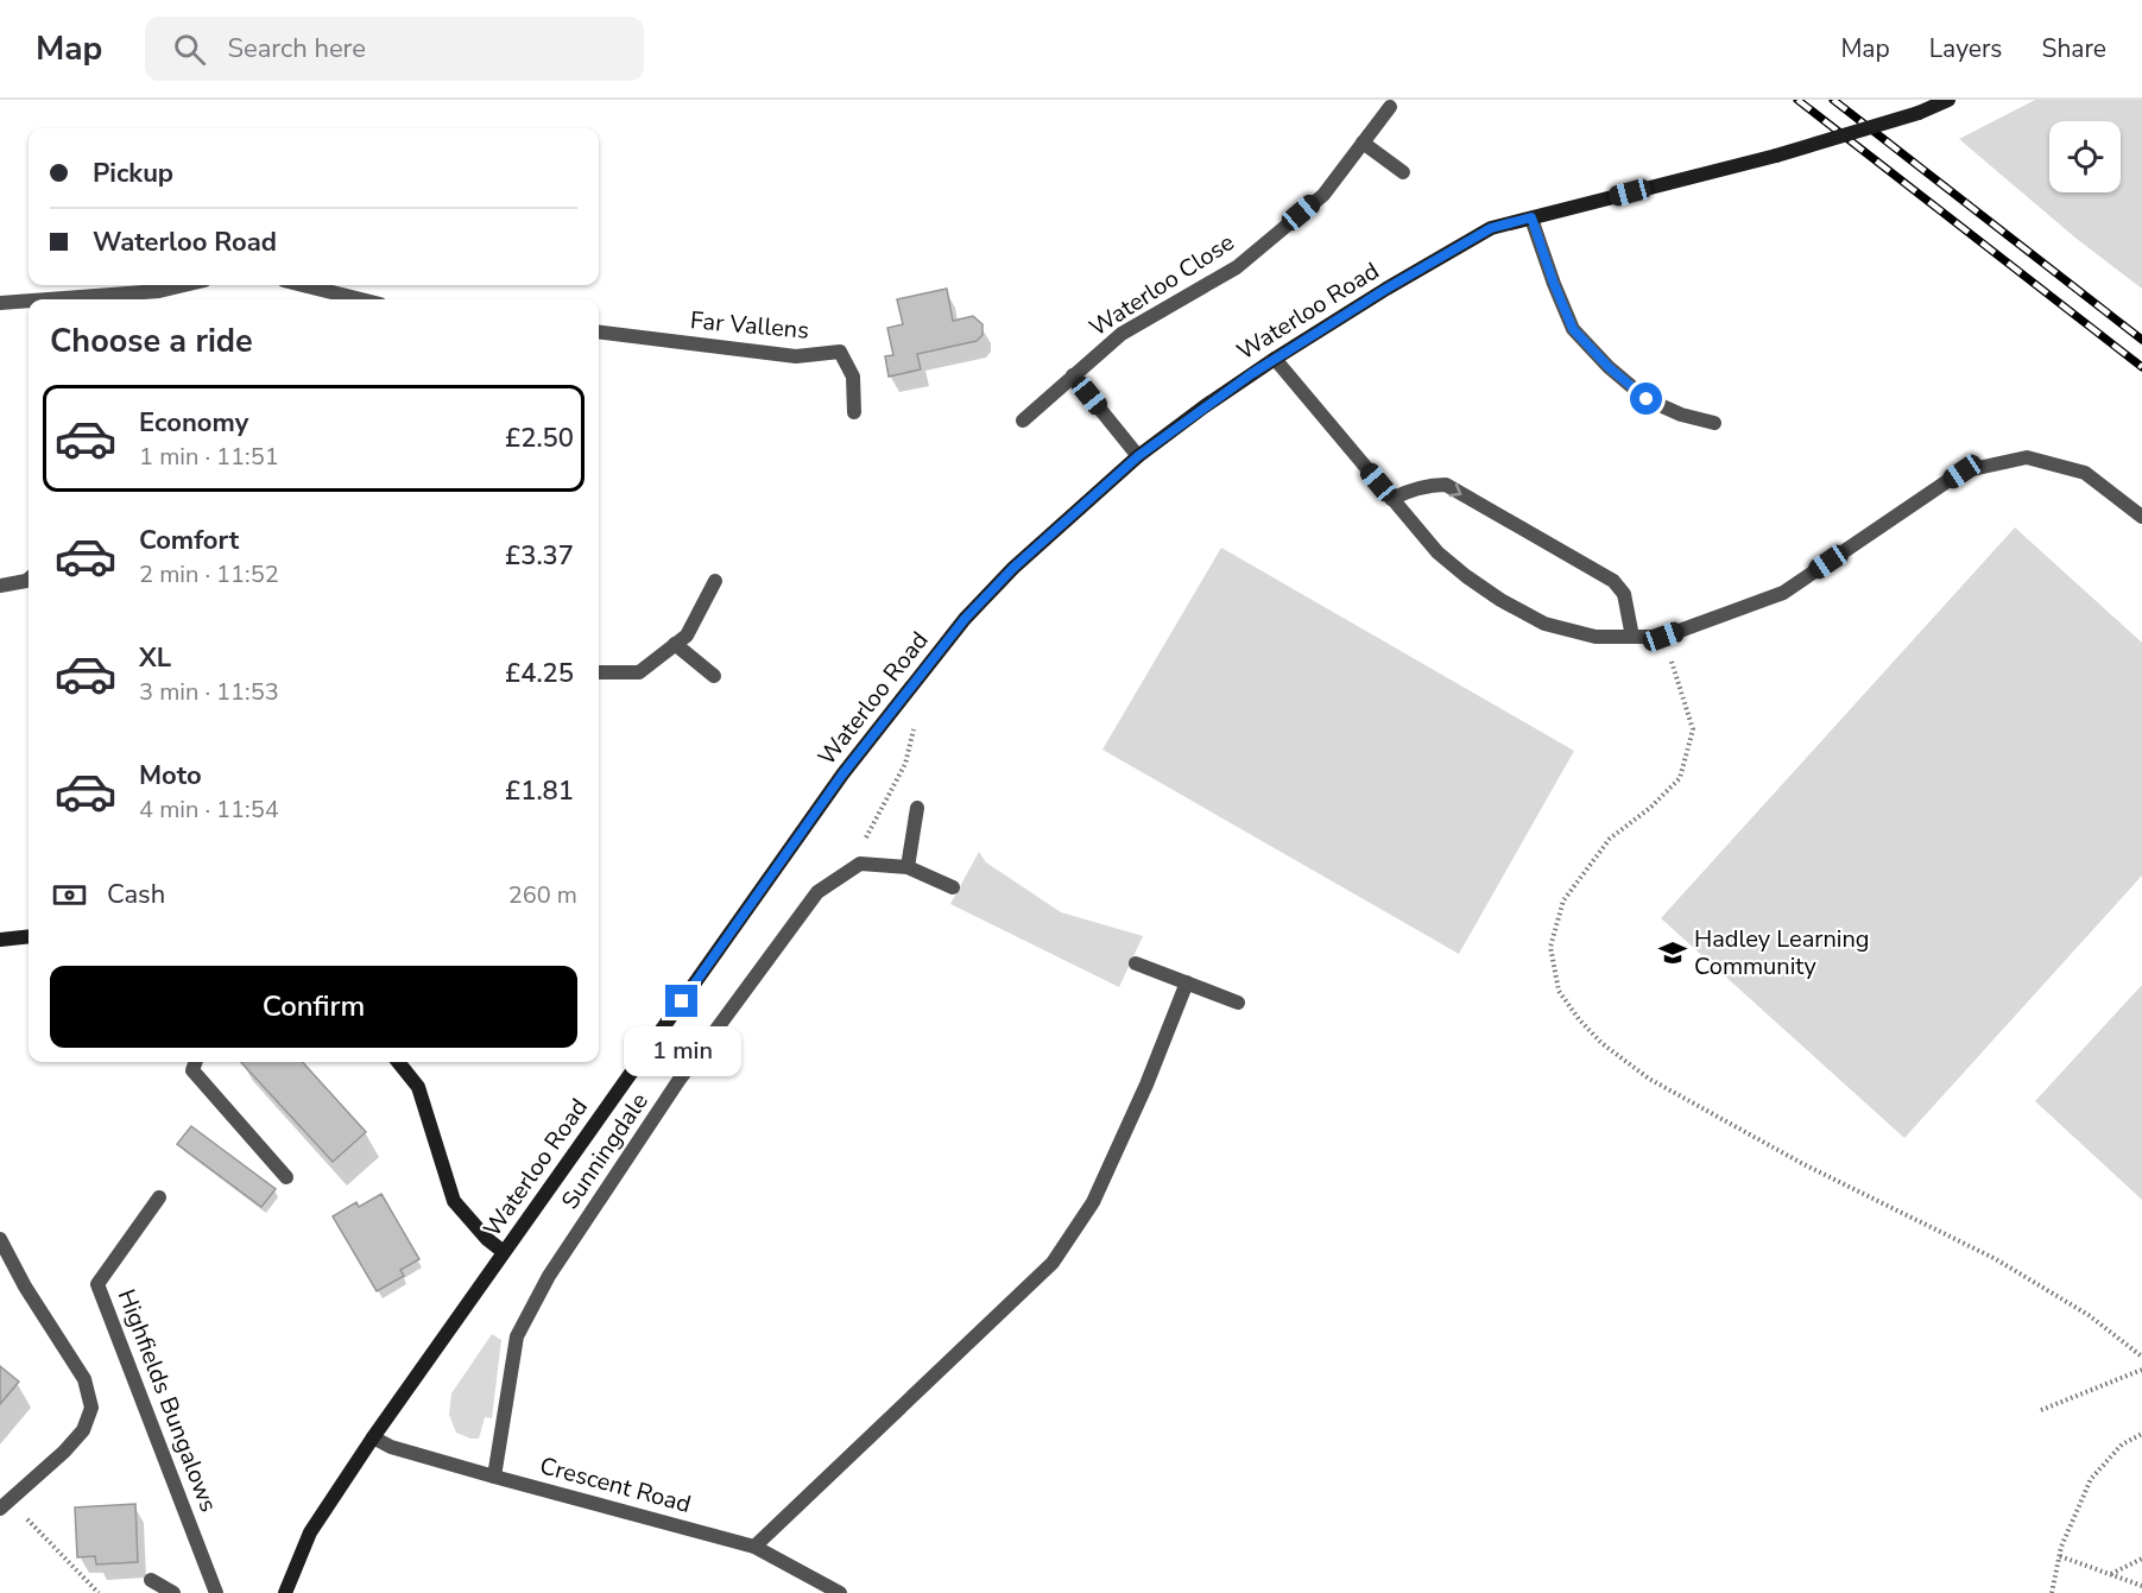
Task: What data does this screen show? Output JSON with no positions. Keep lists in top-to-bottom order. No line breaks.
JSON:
{"streets":{"street":["Waterloo Close","Waterloo Road","Far Vallens","Sunningdale","Highfields Bungalows","Crescent Road"]},"crossings":[["Waterloo Road","Crescent Road"],["Sunningdale","Crescent Road"]],"places":{"school or university":["Hadley Learning Community"]},"page":{"header":"Map","search":"Search here","nav":["Map","Layers","Share"],"banner":["Pickup","Waterloo Road"],"heading":"Choose a ride","list":[{"name":"Economy","note":"1 min · 11:51","value":"£2.50"},{"name":"Comfort","note":"2 min · 11:52","value":"£3.37"},{"name":"XL","note":"3 min · 11:53","value":"£4.25"},{"name":"Moto","note":"4 min · 11:54","value":"£1.81"}],"pay":["Cash","260 m"],"buttons":"Confirm","bubble":"1 min"}}
